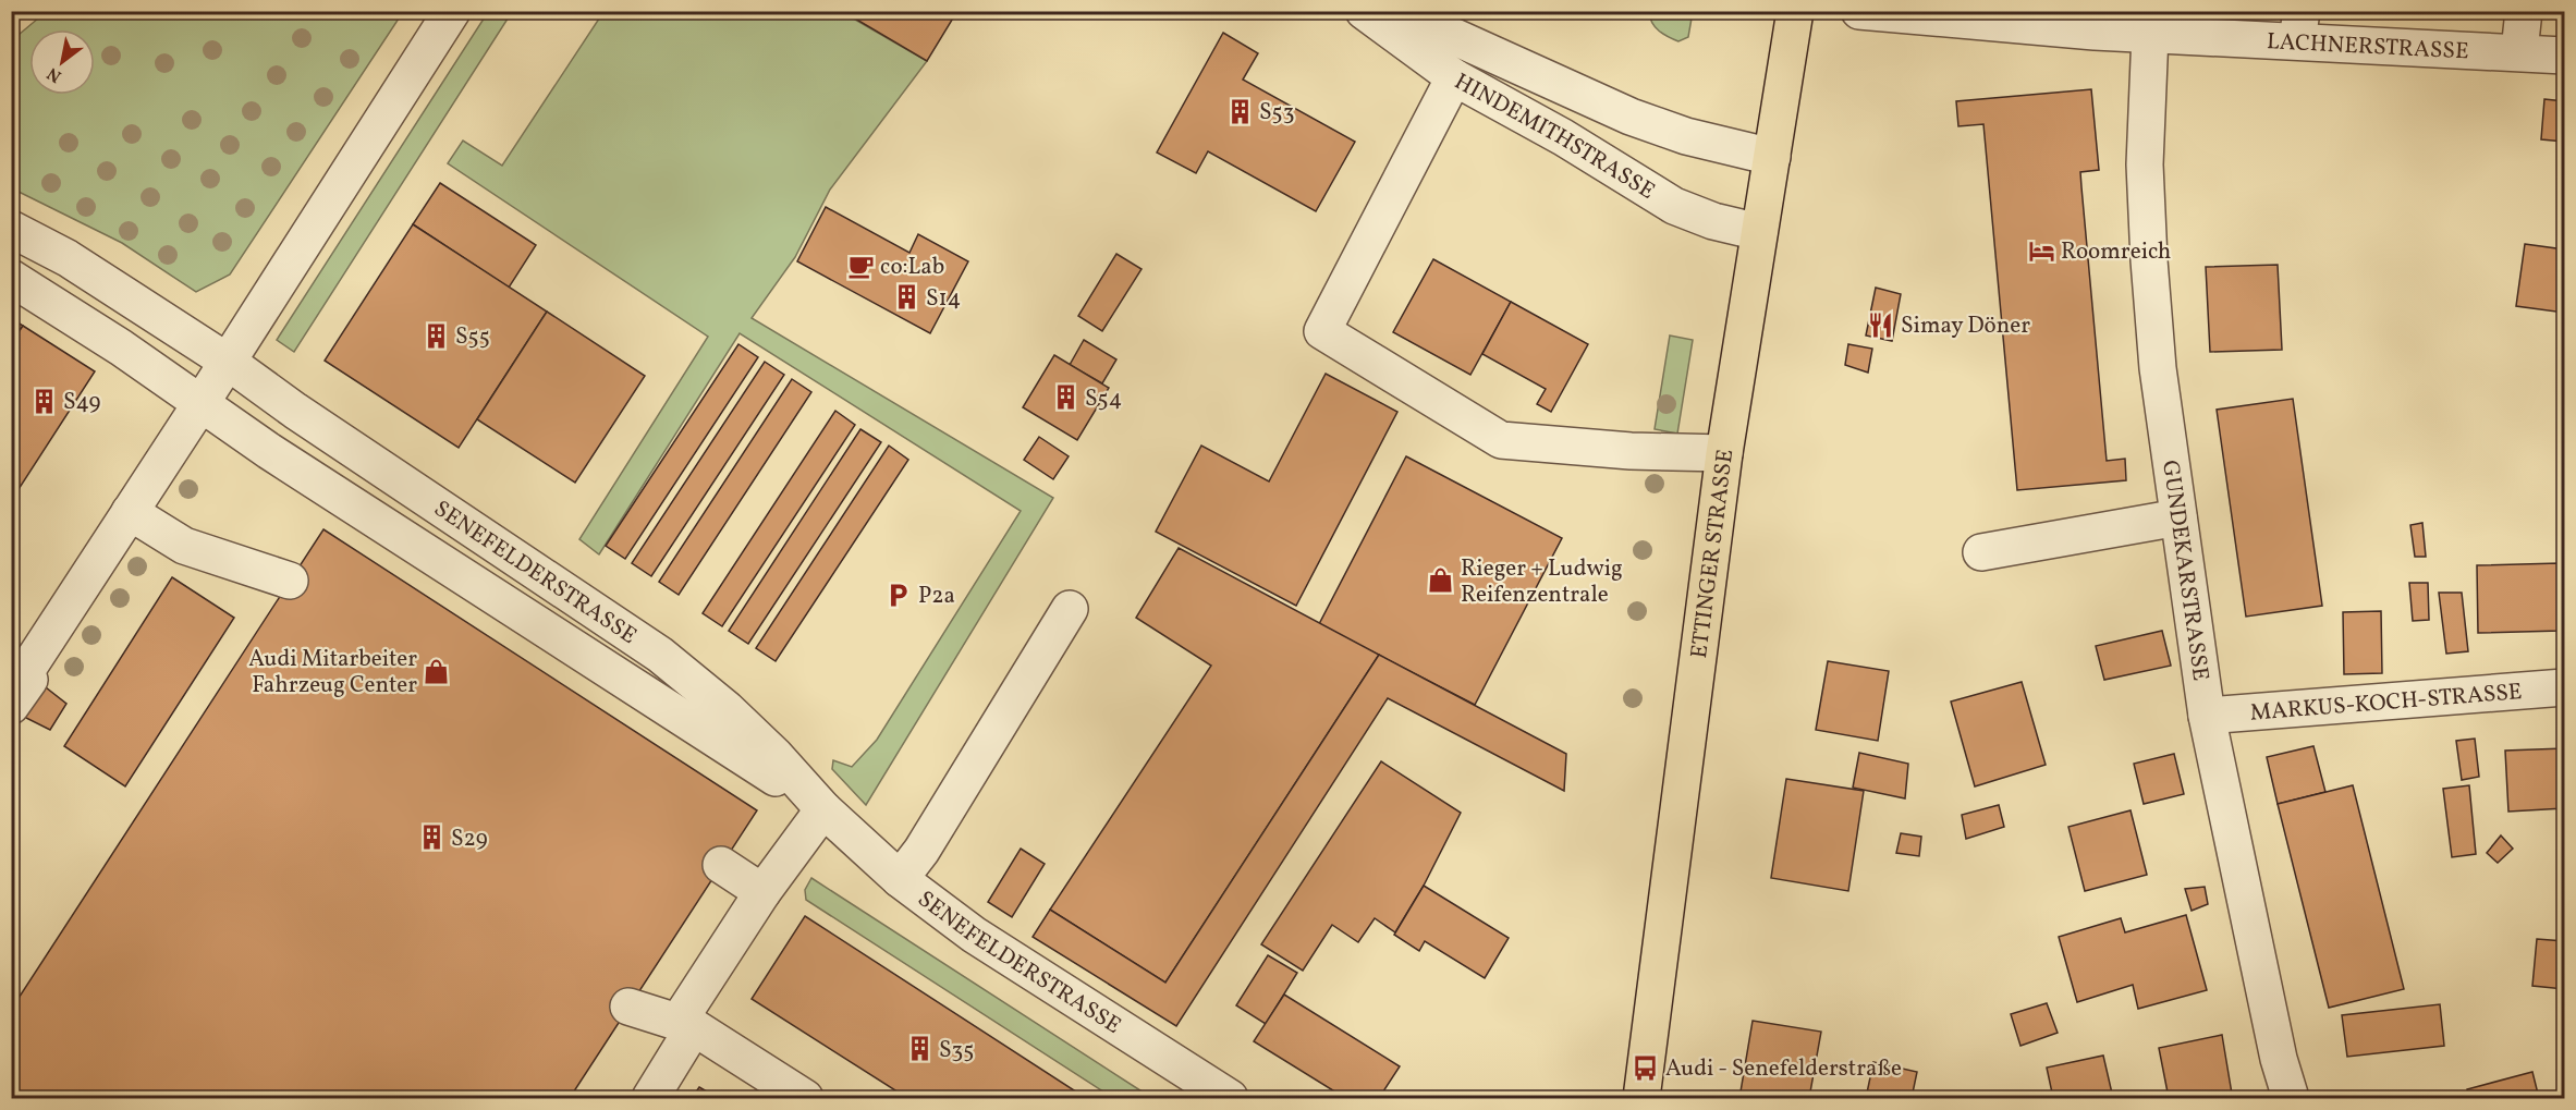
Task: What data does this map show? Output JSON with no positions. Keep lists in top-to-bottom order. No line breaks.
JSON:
{"streets":{"main road":["ETTINGER STRASSE"],"street":["LACHNERSTRASSE","HINDEMITHSTRASSE","GUNDEKARSTRASSE","SENEFELDERSTRASSE","MARKUS-KOCH-STRASSE"]},"crossings":[["LACHNERSTRASSE","GUNDEKARSTRASSE"],["HINDEMITHSTRASSE","ETTINGER STRASSE"],["GUNDEKARSTRASSE","MARKUS-KOCH-STRASSE"]],"places":{"building":["S53","S14","S55","S54","S49","S29","S35"],"hotel":["Roomreich"],"cafe":["co:Lab"],"restaurant":["Simay Döner"],"shop":["Rieger + Ludwig Reifenzentrale","Audi Mitarbeiter Fahrzeug Center"],"parking":["P2a"],"bus stop":["Audi - Senefelderstraße"]},"north":"bottom left"}
